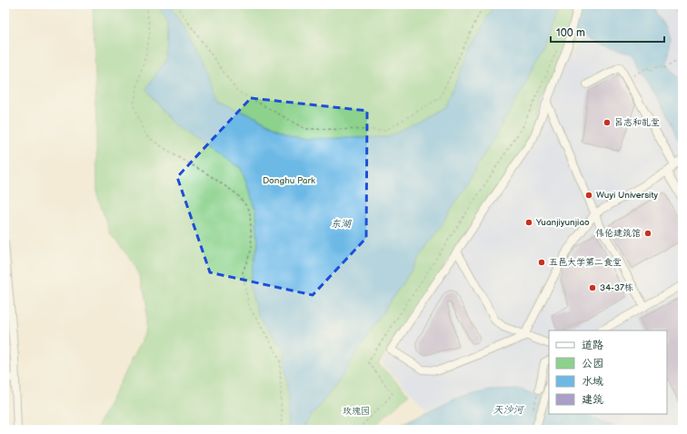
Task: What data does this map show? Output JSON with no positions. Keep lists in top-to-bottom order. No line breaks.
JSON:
{"water":["东湖","天沙河"],"parks":["Donghu Park","玫瑰园"],"places":["吕志和礼堂","Wuyi University","Yuanjiyunjiao","伟伦建筑馆","五邑大学第二食堂","34-37栋"],"legend":["道路","公园","水域","建筑"],"scale_bar":"100 m"}
